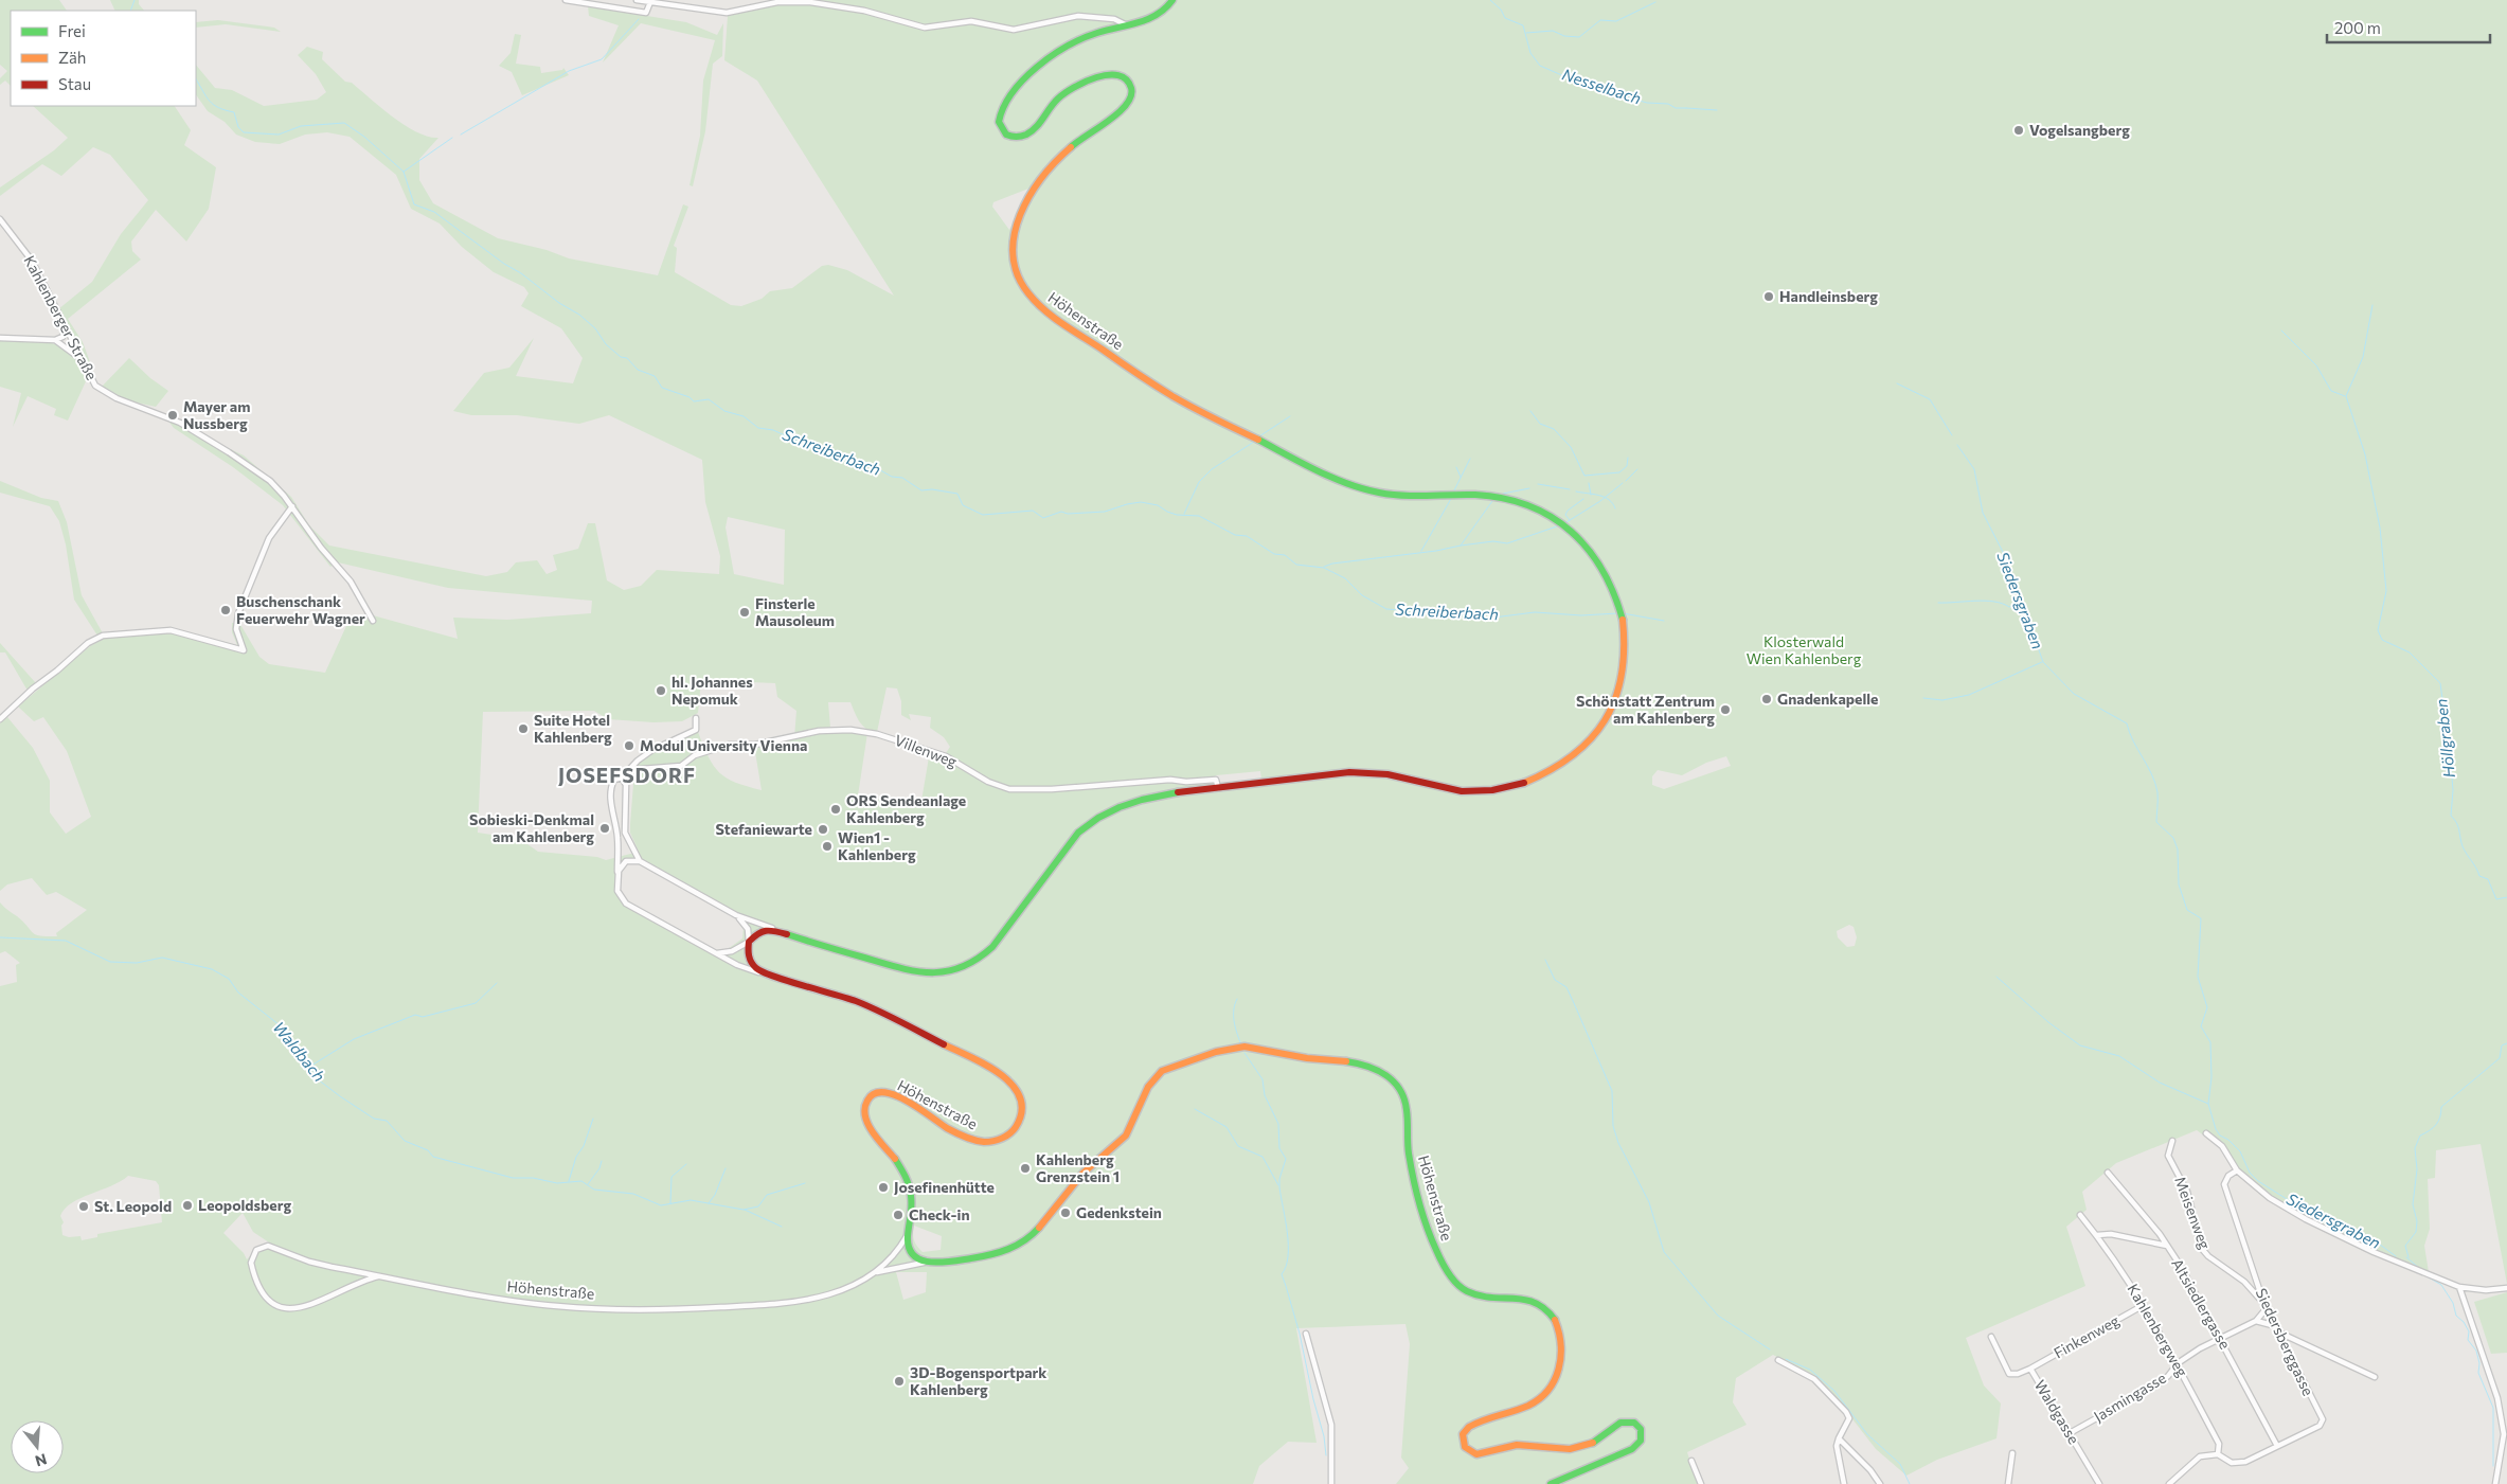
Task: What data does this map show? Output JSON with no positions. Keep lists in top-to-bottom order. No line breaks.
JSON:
{"streets":{"street":["Kahlenberger Straße","Höhenstraße","Villenweg","Meisenweg","Altsiedlergasse","Kahlenbergweg","Finkenweg","Siedersberggasse","Jasmingasse","Waldgasse"]},"crossings":[["Höhenstraße","Villenweg"],["Meisenweg","Siedersberggasse"],["Altsiedlergasse","Siedersberggasse"],["Altsiedlergasse","Jasmingasse"],["Kahlenbergweg","Finkenweg"],["Kahlenbergweg","Jasmingasse"],["Finkenweg","Waldgasse"],["Siedersberggasse","Jasmingasse"],["Jasmingasse","Waldgasse"]],"districts":["JOSEFSDORF"],"water":["Nesselbach","Schreiberbach","Siedersgraben","Höllgraben","Waldbach"],"parks":["Klosterwald Wien Kahlenberg"],"places":["Vogelsangberg","Handleinsberg","Mayer am Nussberg","Buschenschank Feuerwehr Wagner","Finsterle Mausoleum","hl. Johannes Nepomuk","Gnadenkapelle","Schönstatt Zentrum am Kahlenberg","Suite Hotel Kahlenberg","Modul University Vienna","ORS Sendeanlage Kahlenberg","Sobieski-Denkmal am Kahlenberg","Stefaniewarte","Wien1 - Kahlenberg","Kahlenberg Grenzstein 1","Josefinenhütte","Leopoldsberg","St. Leopold","Gedenkstein","Check-in","3D-Bogensportpark Kahlenberg"],"legend":["Frei","Zäh","Stau"],"scale_bar":"200 m","north":"bottom"}
